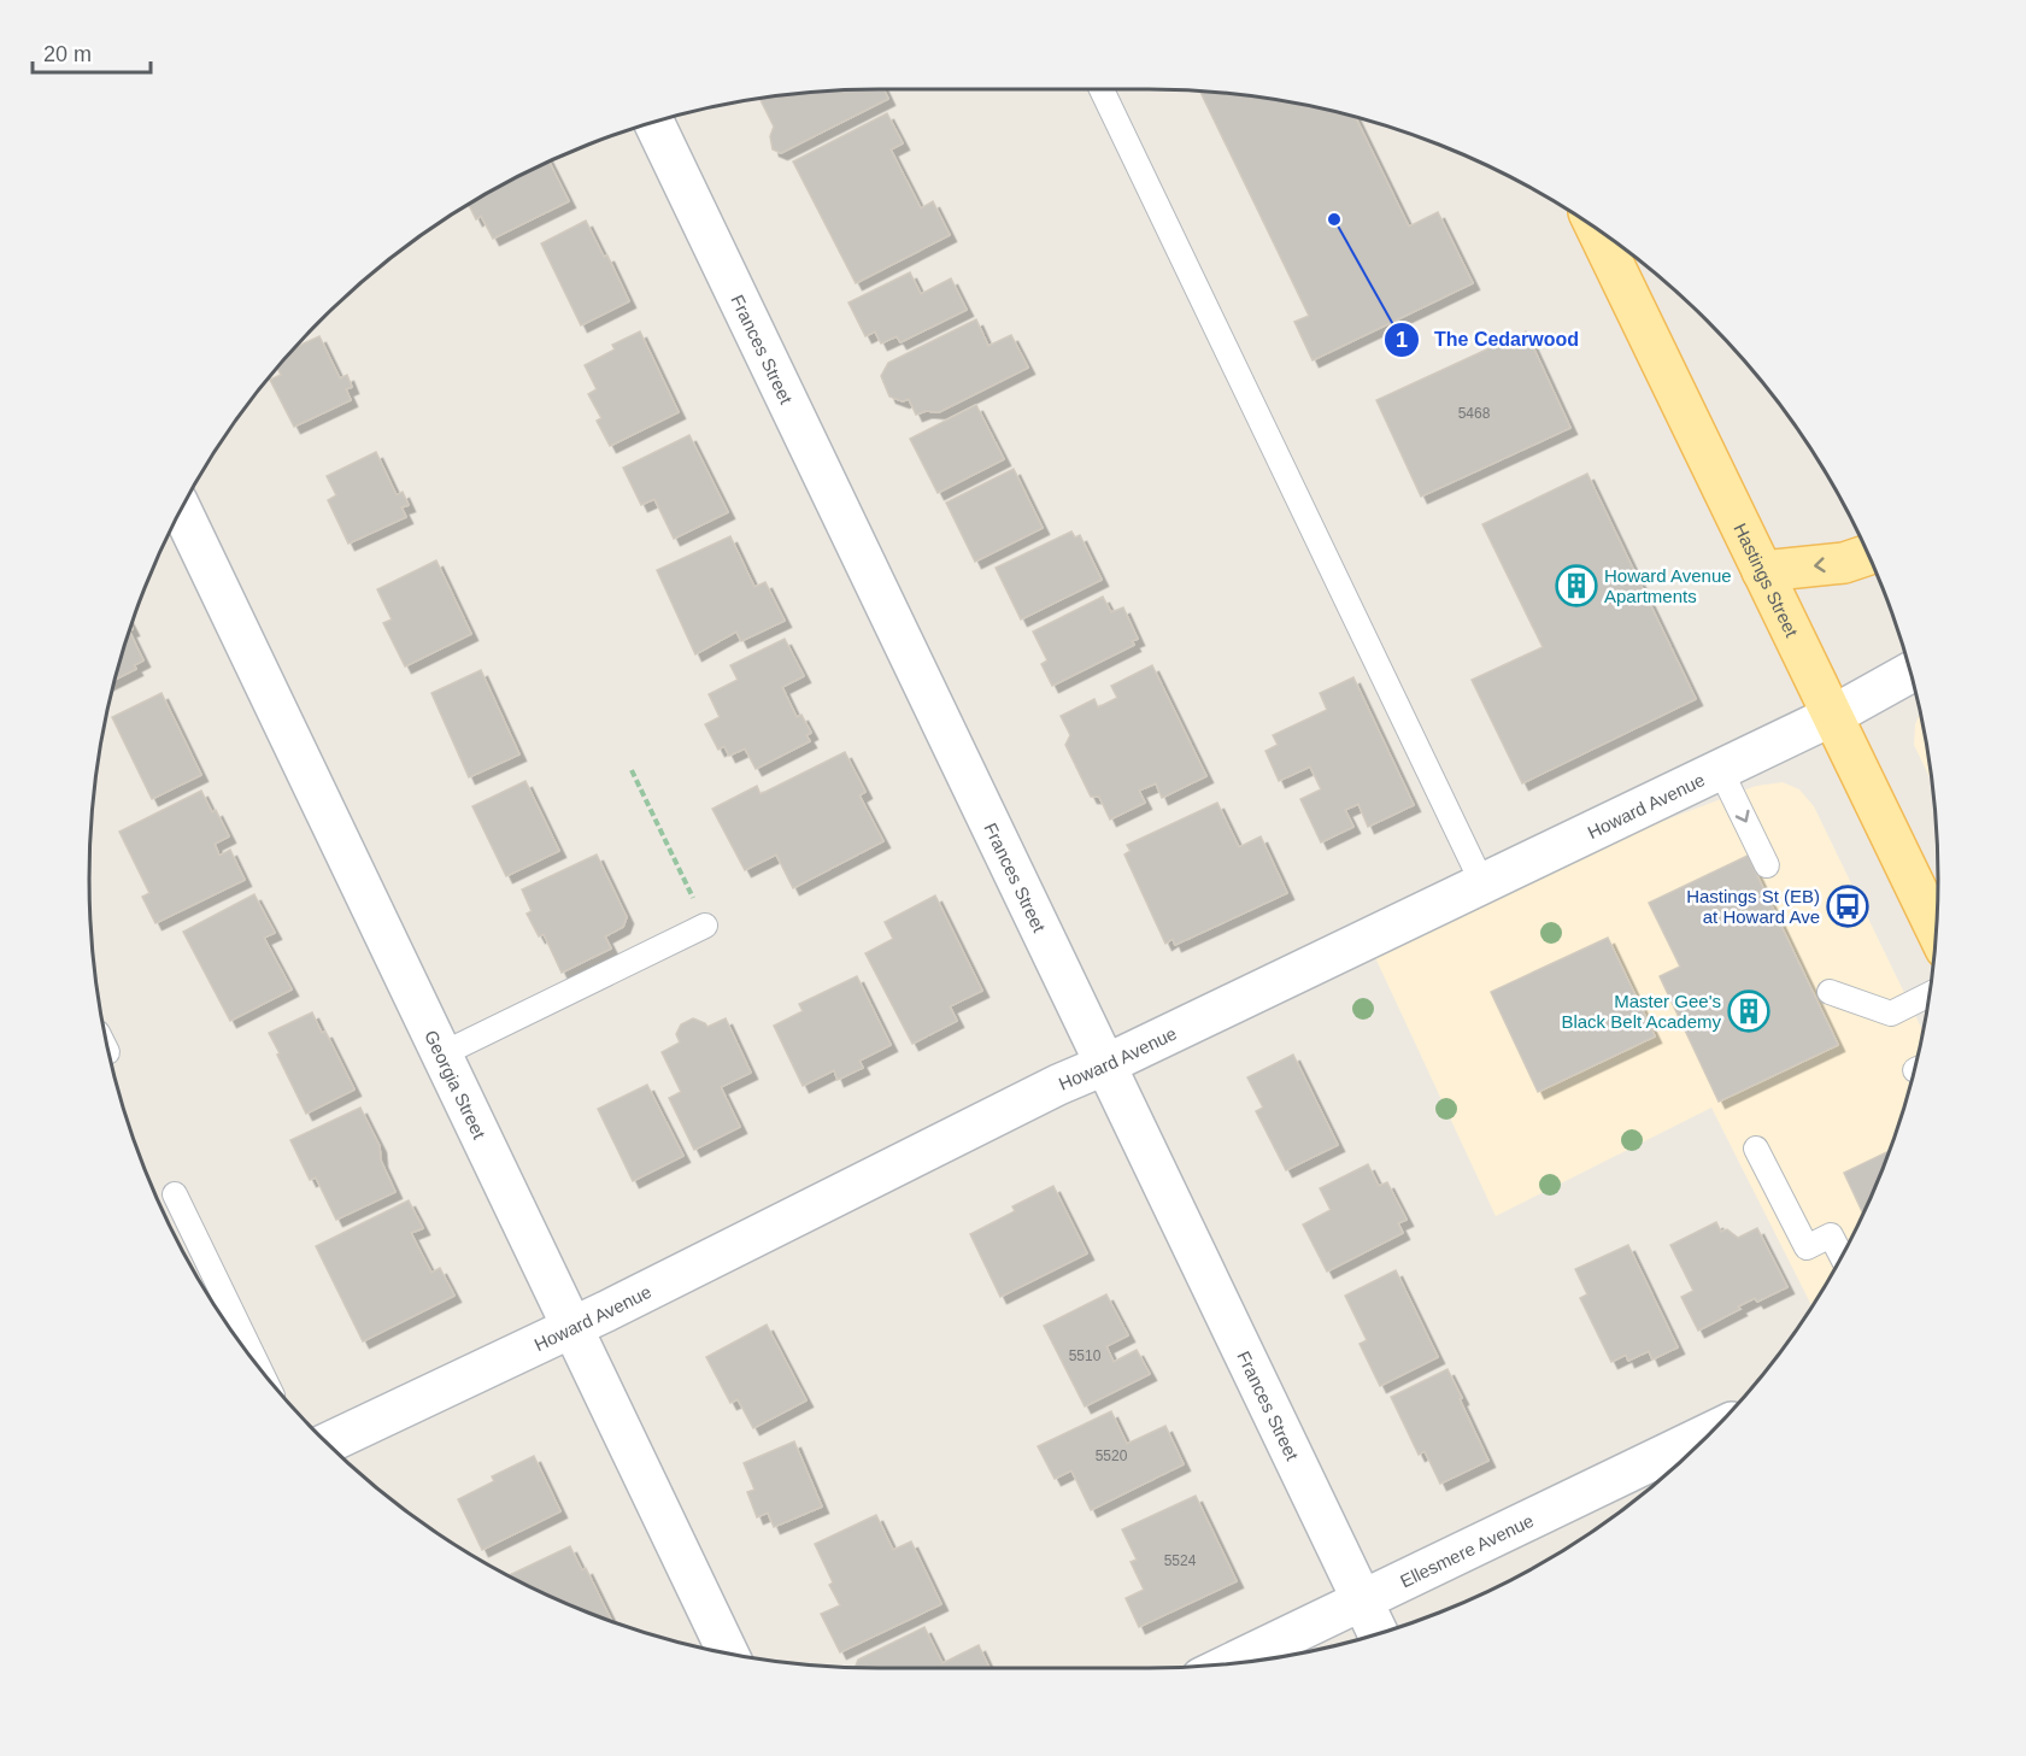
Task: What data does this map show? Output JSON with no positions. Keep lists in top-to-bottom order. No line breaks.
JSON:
{"streets":{"main road":["Hastings Street"],"street":["Frances Street","Howard Avenue","Georgia Street","Ellesmere Avenue"]},"crossings":[["Frances Street","Howard Avenue"],["Frances Street","Ellesmere Avenue"],["Hastings Street","Howard Avenue"],["Howard Avenue","Georgia Street"]],"places":{"other":["The Cedarwood"],"building":["Howard Avenue Apartments","Master Gee's Black Belt Academy"],"bus stop":["Hastings St (EB) at Howard Ave"]},"house_numbers":["5468","5510","5520","5524"],"scale_bar":"20 m"}
